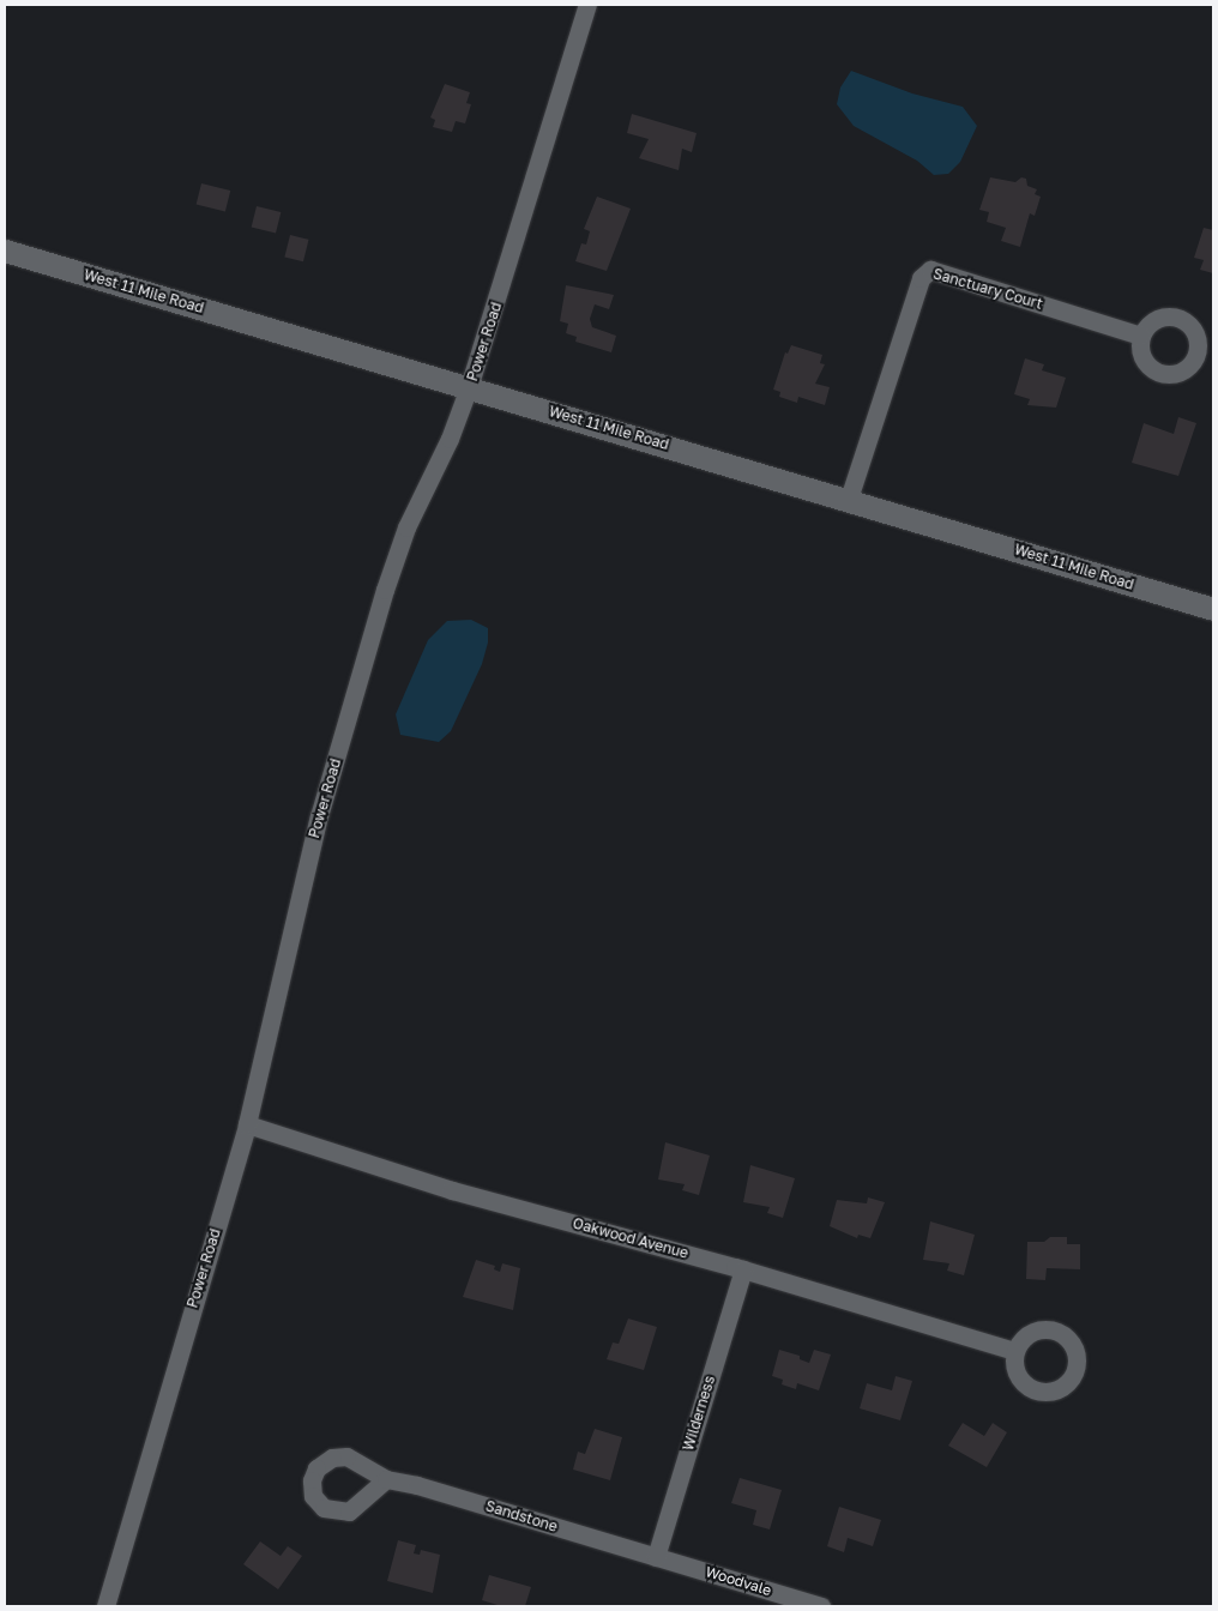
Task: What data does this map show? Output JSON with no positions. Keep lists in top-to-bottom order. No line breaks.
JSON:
{"streets":{"street":["Sanctuary Court","West 11 Mile Road","Power Road","Oakwood Avenue","Wilderness","Sandstone","Woodvale"]},"crossings":[["Sanctuary Court","West 11 Mile Road"],["West 11 Mile Road","Power Road"],["Power Road","Oakwood Avenue"],["Oakwood Avenue","Wilderness"],["Wilderness","Sandstone"],["Wilderness","Woodvale"],["Sandstone","Woodvale"]]}
